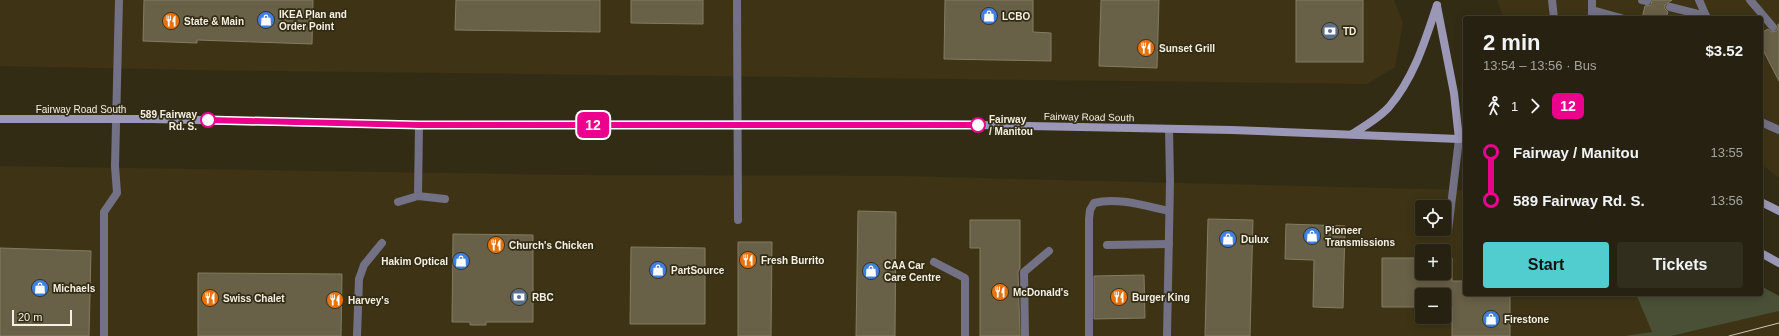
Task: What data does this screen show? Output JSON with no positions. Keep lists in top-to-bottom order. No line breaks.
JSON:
{"streets":{"main road":["Fairway Road South"]},"places":{"shop":["LCBO","IKEA Plan and Order Point","Pioneer Transmissions","Dulux","Hakim Optical","PartSource","CAA Car Care Centre","Michaels","Firestone"],"restaurant":["State & Main","Sunset Grill","Church's Chicken","Fresh Burrito","McDonald's","Burger King","Swiss Chalet","Harvey's"],"bank":["TD","RBC"],"other":["589 Fairway Rd. S.","Fairway / Manitou"]},"lines":["bus line 12"],"scale_bar":"20 m","page":{"on_map":"12","heading":["2 min","13:54 – 13:56 · Bus","$3.52"],"legs":["1","12"],"list":[{"name":"Fairway / Manitou","value":"13:55"},{"name":"589 Fairway Rd. S.","value":"13:56"}],"map_buttons":["+","−"],"buttons":["Start","Tickets"],"scale":"20 m"}}
